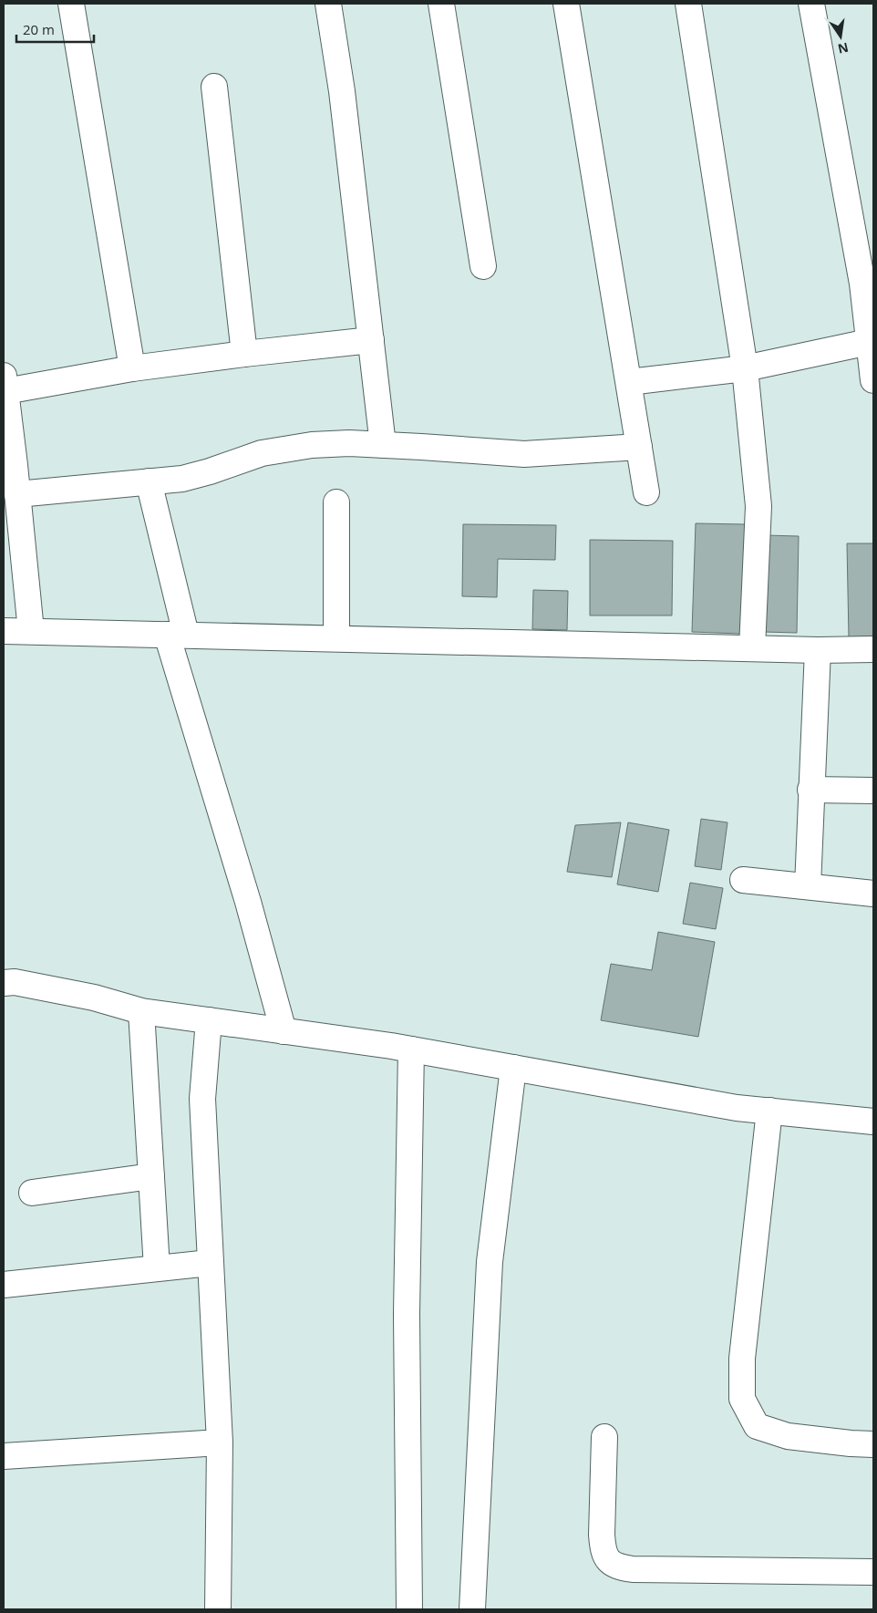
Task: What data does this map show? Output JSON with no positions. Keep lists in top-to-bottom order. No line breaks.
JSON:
{"scale_bar":"20 m","north":"bottom"}
